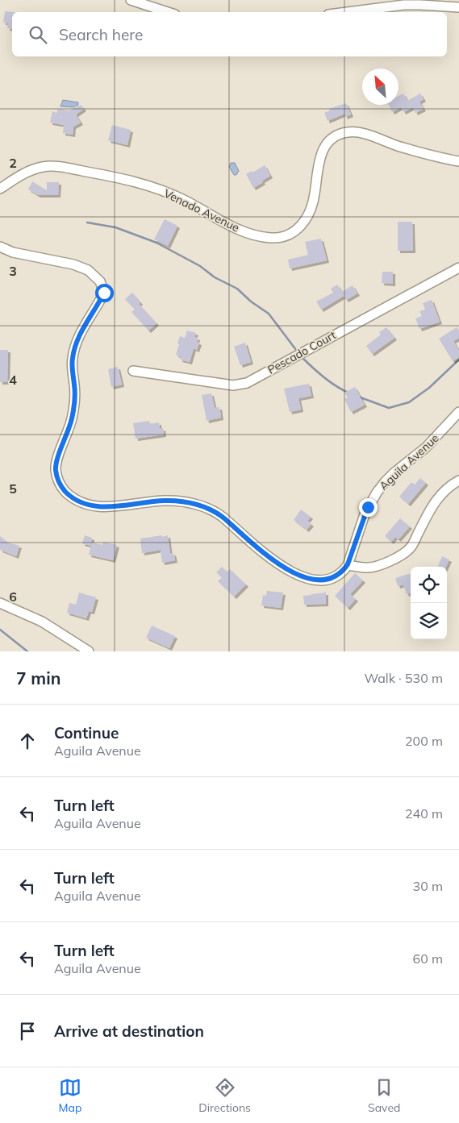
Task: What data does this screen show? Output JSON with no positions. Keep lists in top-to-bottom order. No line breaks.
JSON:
{"streets":{"street":["Venado Avenue","Pescado Court","Aguila Avenue"]},"north":"top left","page":{"search":"Search here","heading":["7 min","Walk · 530 m"],"list":[["Continue","Aguila Avenue","200 m"],["Turn left","Aguila Avenue","240 m"],["Turn left","Aguila Avenue","30 m"],["Turn left","Aguila Avenue","60 m"],"Arrive at destination"],"nav":["Map","Directions","Saved"]},"grid":{"rows":["2","3","4","5","6"]}}
